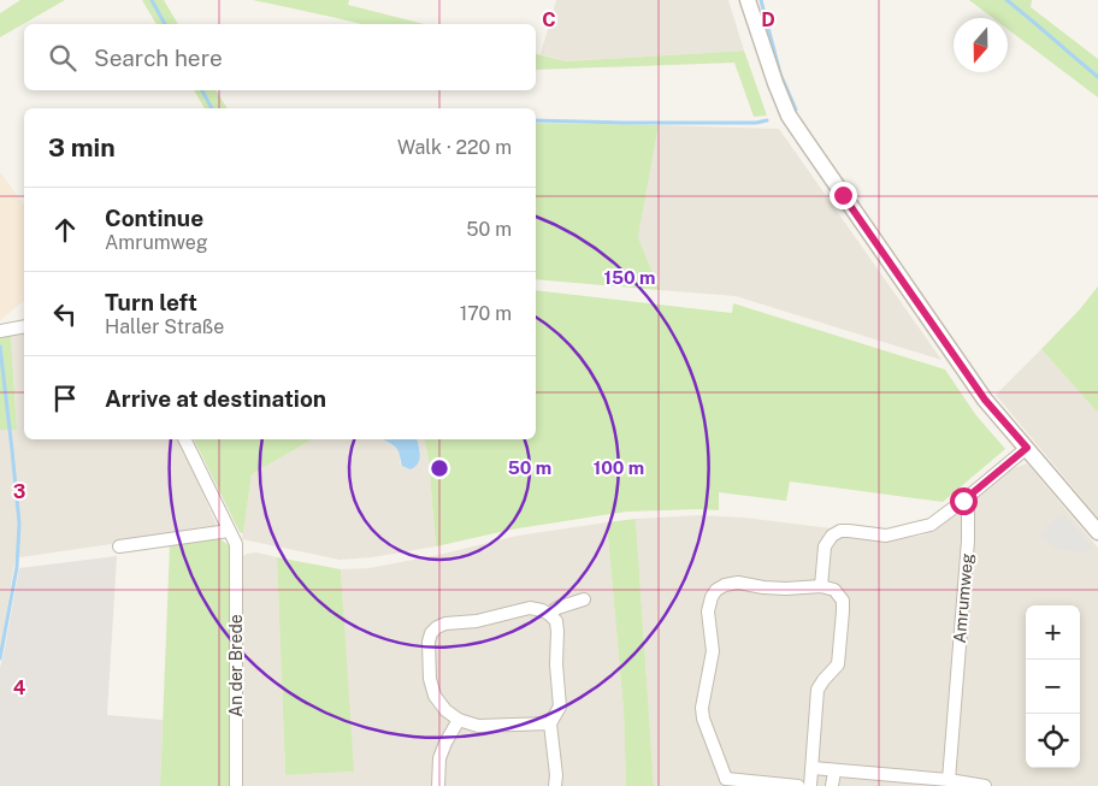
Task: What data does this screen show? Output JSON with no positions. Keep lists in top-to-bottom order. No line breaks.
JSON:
{"streets":{"street":["Amrumweg","An der Brede"]},"north":"bottom","page":{"search":"Search here","heading":["3 min","Walk · 220 m"],"list":[["Continue","Amrumweg","50 m"],["Turn left","Haller Straße","170 m"],"Arrive at destination"],"map_buttons":["+","−"]},"grid":{"columns":["C","D"],"rows":["3","4"]},"rings":["150 m","50 m","100 m"]}
